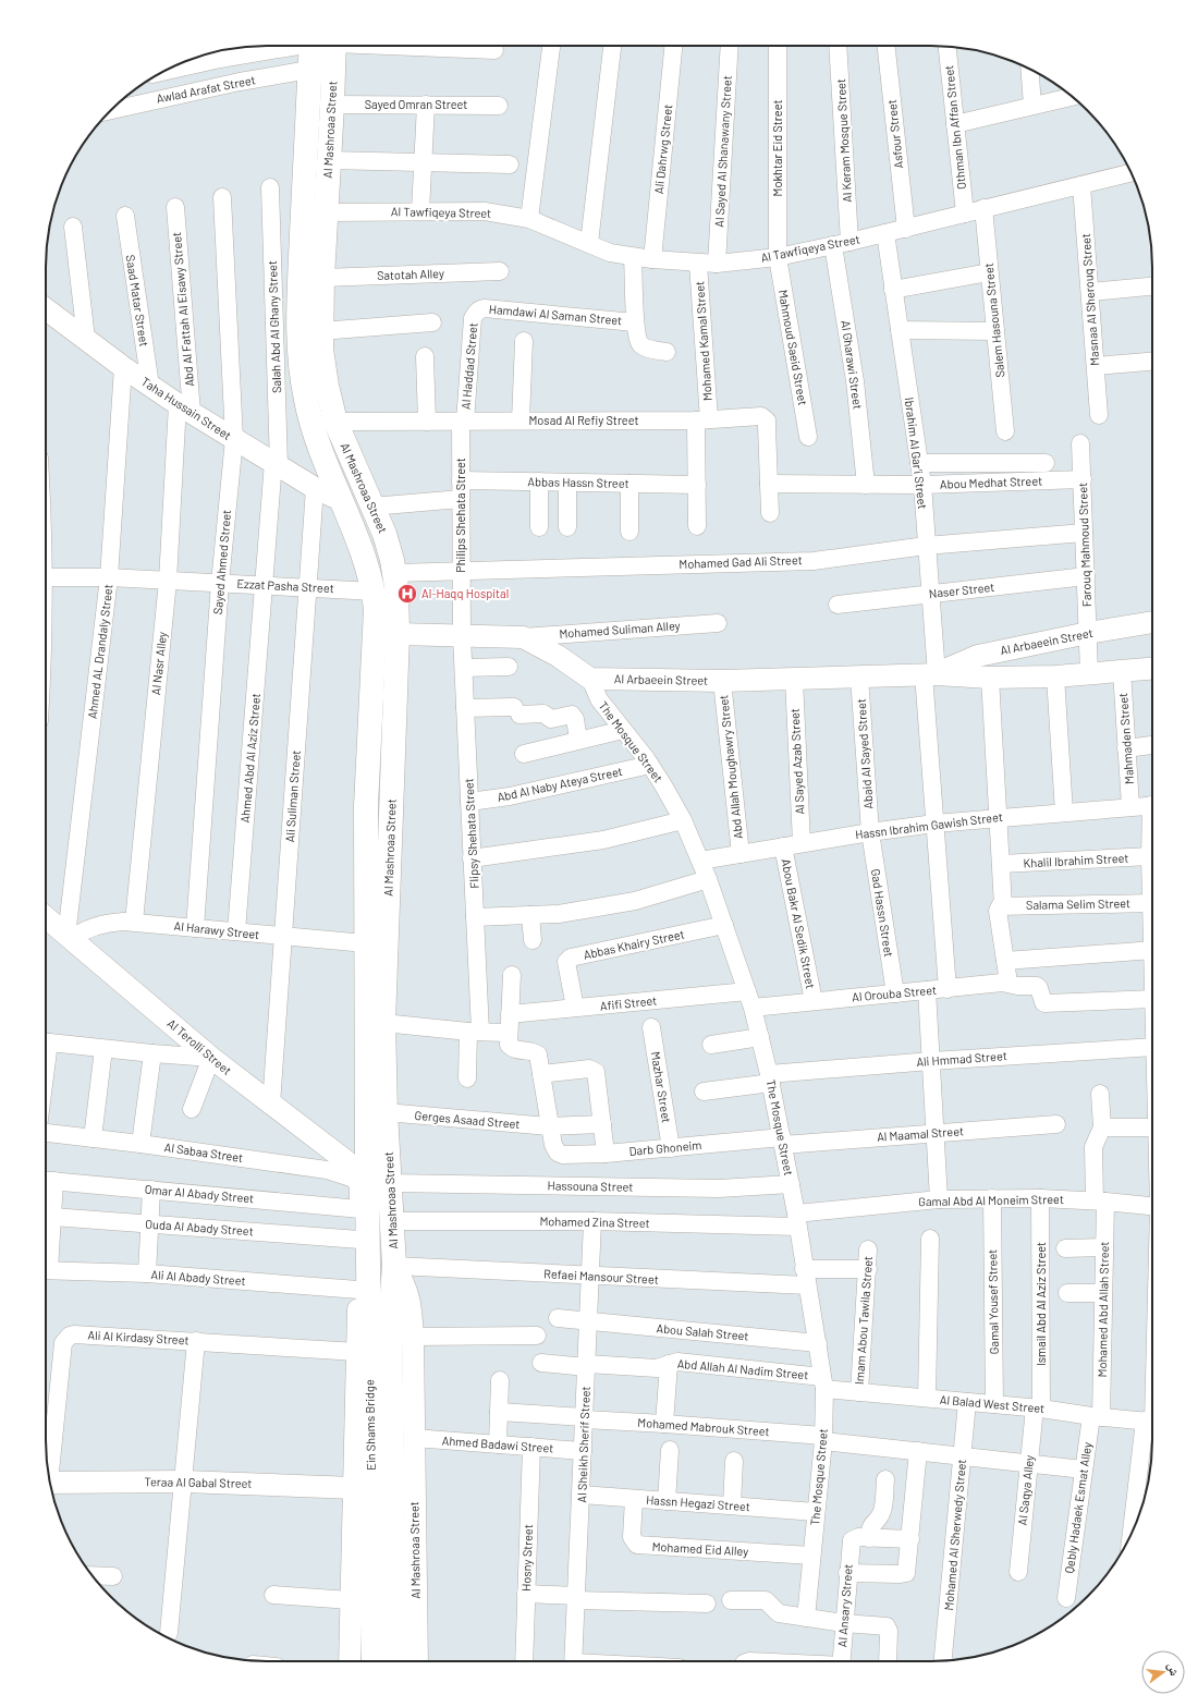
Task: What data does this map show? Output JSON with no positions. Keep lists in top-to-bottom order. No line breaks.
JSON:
{"streets":{"main road":["Al Mashroaa Street","Ein Shams Bridge"],"street":["Awlad Arafat Street","Sayed Omran Street","Othman Ibn Affan Street","Asfour Street","Al Keram Mosque Street","Mokhtar Eid Street","Ali Dahrwg Street","Al Sayed Al Shanawany Street","Al Tawfiqeya Street","Satotah Alley","Masnaa Al Sherouq Street","Saad Matar Street","Abd Al Fattah Al Eisawy Street","Hamdawi Al Saman Street","Salem Hasouna Street","Salah Abd Al Ghany Street","Mohamed Kamal Street","Mahmoud Saeid Street","Al Gharawi Street","Al Haddad Street","Taha Hussain Street","Mosad Al Refiy Street","Ibrahim Al Gar'i Street","Abbas Hassn Street","Abou Medhat Street","Philips Shehata Street","Farouq Mahmoud Street","Sayed Ahmed Street","Mohamed Gad Ali Street","Ezzat Pasha Street","Naser Street","Mohamed Suliman Alley","Al Arbaeein Street","Ahmed AL Drandaly Street","Al Nasr Alley","Mahmaden Street","The Mosque Street","Abaid Al Sayed Street","Ahmed Abd Al Aziz Street","Al Sayed Azab Street","Abd Allah Moughawry Street","Abd Al Naby Ateya Street","Ali Suliman Street","Hassn Ibrahim Gawish Street","Flipsy Shehata Street","Khalil Ibrahim Street","Salama Selim Street","Gad Hassn Street","Abou Bakr Al Sedik Street","Al Harawy Street","Abbas Khairy Street","Al Orouba Street","Afifi Street","Al Terolli Street","Ali Hmmad Street","Mazhar Street","Gerges Asaad Street","Al Maamal Street","Darb Ghoneim","Al Sabaa Street","Hassouna Street","Omar Al Abady Street","Gamal Abd Al Moneim Street","Mohamed Zina Street","Ouda Al Abady Street","Refaei Mansour Street","Ali Al Abady Street","Gamal Yousef Street","Ismail Abd Al Aziz Street","Mohamed Abd Allah Street","Imam Abou Tawila Street","Abou Salah Street","Ali Al Kirdasy Street","Abd Allah Al Nadim Street","Al Balad West Street","Mohamed Mabrouk Street","Ahmed Badawi Street","Al Sheikh Sherif Street","Teraa Al Gabal Street","Al Saqya Alley","Hassn Hegazi Street","Qebly Hadaek Esmat Alley","Mohamed Al Sherwedy Street","Mohamed Eid Alley","Hosny Street","Al Ansary Street"]},"crossings":[["Awlad Arafat Street","Al Mashroaa Street"],["Sayed Omran Street","Al Mashroaa Street"],["Othman Ibn Affan Street","Al Tawfiqeya Street"],["Al Mashroaa Street","Al Tawfiqeya Street"],["Al Mashroaa Street","Satotah Alley"],["Al Mashroaa Street","Taha Hussain Street"],["Al Mashroaa Street","Mosad Al Refiy Street"],["Al Mashroaa Street","Mohamed Gad Ali Street"],["Al Mashroaa Street","Ezzat Pasha Street"],["Al Mashroaa Street","Al Harawy Street"],["Al Mashroaa Street","Al Terolli Street"],["Al Mashroaa Street","Gerges Asaad Street"],["Al Mashroaa Street","Al Sabaa Street"],["Al Mashroaa Street","Hassouna Street"],["Al Mashroaa Street","Omar Al Abady Street"],["Al Mashroaa Street","Mohamed Zina Street"],["Al Mashroaa Street","Ouda Al Abady Street"],["Al Mashroaa Street","Refaei Mansour Street"],["Al Mashroaa Street","Ali Al Abady Street"],["Al Mashroaa Street","Ali Al Kirdasy Street"],["Al Mashroaa Street","Ein Shams Bridge"],["Al Mashroaa Street","Ahmed Badawi Street"],["Al Mashroaa Street","Teraa Al Gabal Street"],["Asfour Street","Al Tawfiqeya Street"],["Al Keram Mosque Street","Al Tawfiqeya Street"],["Al Keram Mosque Street","Al Gharawi Street"],["Mokhtar Eid Street","Al Tawfiqeya Street"],["Mokhtar Eid Street","Mahmoud Saeid Street"],["Ali Dahrwg Street","Al Tawfiqeya Street"],["Al Sayed Al Shanawany Street","Al Tawfiqeya Street"],["Al Tawfiqeya Street","Masnaa Al Sherouq Street"],["Al Tawfiqeya Street","Salem Hasouna Street"],["Al Tawfiqeya Street","Mohamed Kamal Street"],["Al Tawfiqeya Street","Mahmoud Saeid Street"],["Al Tawfiqeya Street","Al Gharawi Street"],["Al Tawfiqeya Street","Ibrahim Al Gar'i Street"],["Saad Matar Street","Taha Hussain Street"],["Abd Al Fattah Al Eisawy Street","Taha Hussain Street"],["Abd Al Fattah Al Eisawy Street","Al Nasr Alley"],["Hamdawi Al Saman Street","Al Haddad Street"],["Salah Abd Al Ghany Street","Taha Hussain Street"],["Salah Abd Al Ghany Street","Ezzat Pasha Street"],["Salah Abd Al Ghany Street","Ahmed Abd Al Aziz Street"],["Mohamed Kamal Street","Mosad Al Refiy Street"],["Mohamed Kamal Street","Abbas Hassn Street"],["Al Gharawi Street","Abou Medhat Street"],["Al Haddad Street","Mosad Al Refiy Street"],["Al Haddad Street","Philips Shehata Street"],["Taha Hussain Street","Sayed Ahmed Street"],["Taha Hussain Street","Ahmed AL Drandaly Street"],["Taha Hussain Street","Al Nasr Alley"],["Taha Hussain Street","Ali Suliman Street"],["Mosad Al Refiy Street","Abou Medhat Street"],["Mosad Al Refiy Street","Philips Shehata Street"],["Ibrahim Al Gar'i Street","Abou Medhat Street"],["Ibrahim Al Gar'i Street","Mohamed Gad Ali Street"],["Ibrahim Al Gar'i Street","Naser Street"],["Ibrahim Al Gar'i Street","Al Arbaeein Street"],["Ibrahim Al Gar'i Street","Hassn Ibrahim Gawish Street"],["Ibrahim Al Gar'i Street","Al Orouba Street"],["Abbas Hassn Street","Philips Shehata Street"],["Abou Medhat Street","Farouq Mahmoud Street"],["Philips Shehata Street","Mohamed Gad Ali Street"],["Philips Shehata Street","Flipsy Shehata Street"],["Farouq Mahmoud Street","Mohamed Gad Ali Street"],["Farouq Mahmoud Street","Naser Street"],["Farouq Mahmoud Street","Al Arbaeein Street"],["Sayed Ahmed Street","Ezzat Pasha Street"],["Sayed Ahmed Street","Al Harawy Street"],["Ezzat Pasha Street","Ahmed AL Drandaly Street"],["Ezzat Pasha Street","Al Nasr Alley"],["Ezzat Pasha Street","Ahmed Abd Al Aziz Street"],["Ezzat Pasha Street","Ali Suliman Street"],["Al Arbaeein Street","Mahmaden Street"],["Al Arbaeein Street","The Mosque Street"],["Al Arbaeein Street","Abaid Al Sayed Street"],["Al Arbaeein Street","Al Sayed Azab Street"],["Al Arbaeein Street","Abd Allah Moughawry Street"],["Ahmed AL Drandaly Street","Al Harawy Street"],["Ahmed AL Drandaly Street","Al Terolli Street"],["Al Nasr Alley","Al Harawy Street"],["Mahmaden Street","Hassn Ibrahim Gawish Street"],["The Mosque Street","Abd Al Naby Ateya Street"],["The Mosque Street","Hassn Ibrahim Gawish Street"],["The Mosque Street","Abbas Khairy Street"],["The Mosque Street","Al Orouba Street"],["The Mosque Street","Afifi Street"],["The Mosque Street","Ali Hmmad Street"],["The Mosque Street","Al Maamal Street"],["The Mosque Street","Darb Ghoneim"],["The Mosque Street","Hassouna Street"],["The Mosque Street","Gamal Abd Al Moneim Street"],["The Mosque Street","Mohamed Zina Street"],["The Mosque Street","Refaei Mansour Street"],["The Mosque Street","Abou Salah Street"],["The Mosque Street","Abd Allah Al Nadim Street"],["The Mosque Street","Al Balad West Street"],["The Mosque Street","Mohamed Mabrouk Street"],["The Mosque Street","Hassn Hegazi Street"],["The Mosque Street","Mohamed Eid Alley"],["Abaid Al Sayed Street","Hassn Ibrahim Gawish Street"],["Abaid Al Sayed Street","Gad Hassn Street"],["Ahmed Abd Al Aziz Street","Al Harawy Street"],["Al Sayed Azab Street","Hassn Ibrahim Gawish Street"],["Abd Allah Moughawry Street","Hassn Ibrahim Gawish Street"],["Abd Al Naby Ateya Street","Flipsy Shehata Street"],["Ali Suliman Street","Al Harawy Street"],["Ali Suliman Street","Al Terolli Street"],["Hassn Ibrahim Gawish Street","Gad Hassn Street"],["Hassn Ibrahim Gawish Street","Abou Bakr Al Sedik Street"],["Gad Hassn Street","Al Orouba Street"],["Abou Bakr Al Sedik Street","Al Orouba Street"],["Al Harawy Street","Al Terolli Street"],["Abbas Khairy Street","Afifi Street"],["Al Orouba Street","Afifi Street"],["Al Terolli Street","Al Sabaa Street"],["Al Terolli Street","Hassouna Street"],["Al Terolli Street","Ein Shams Bridge"],["Mazhar Street","Darb Ghoneim"],["Gerges Asaad Street","Darb Ghoneim"],["Al Maamal Street","Darb Ghoneim"],["Al Sabaa Street","Hassouna Street"],["Al Sabaa Street","Ein Shams Bridge"],["Hassouna Street","Ein Shams Bridge"],["Gamal Abd Al Moneim Street","Mohamed Zina Street"],["Gamal Abd Al Moneim Street","Gamal Yousef Street"],["Gamal Abd Al Moneim Street","Ismail Abd Al Aziz Street"],["Gamal Abd Al Moneim Street","Mohamed Abd Allah Street"],["Mohamed Zina Street","Al Sheikh Sherif Street"],["Refaei Mansour Street","Imam Abou Tawila Street"],["Refaei Mansour Street","Ein Shams Bridge"],["Refaei Mansour Street","Al Sheikh Sherif Street"],["Ali Al Abady Street","Ein Shams Bridge"],["Gamal Yousef Street","Al Balad West Street"],["Ismail Abd Al Aziz Street","Al Balad West Street"],["Ismail Abd Al Aziz Street","Al Saqya Alley"],["Mohamed Abd Allah Street","Al Balad West Street"],["Mohamed Abd Allah Street","Qebly Hadaek Esmat Alley"],["Imam Abou Tawila Street","Al Balad West Street"],["Abou Salah Street","Al Sheikh Sherif Street"],["Abd Allah Al Nadim Street","Al Balad West Street"],["Abd Allah Al Nadim Street","Al Sheikh Sherif Street"],["Al Balad West Street","Al Saqya Alley"],["Al Balad West Street","Qebly Hadaek Esmat Alley"],["Al Balad West Street","Mohamed Al Sherwedy Street"],["Mohamed Mabrouk Street","Al Sheikh Sherif Street"],["Mohamed Mabrouk Street","Al Saqya Alley"],["Mohamed Mabrouk Street","Qebly Hadaek Esmat Alley"],["Mohamed Mabrouk Street","Mohamed Al Sherwedy Street"],["Ahmed Badawi Street","Al Sheikh Sherif Street"],["Ahmed Badawi Street","Hosny Street"],["Al Sheikh Sherif Street","Hassn Hegazi Street"],["Hassn Hegazi Street","Mohamed Eid Alley"]],"places":{"hospital":["Al-Haqq Hospital"]},"north":"right"}
